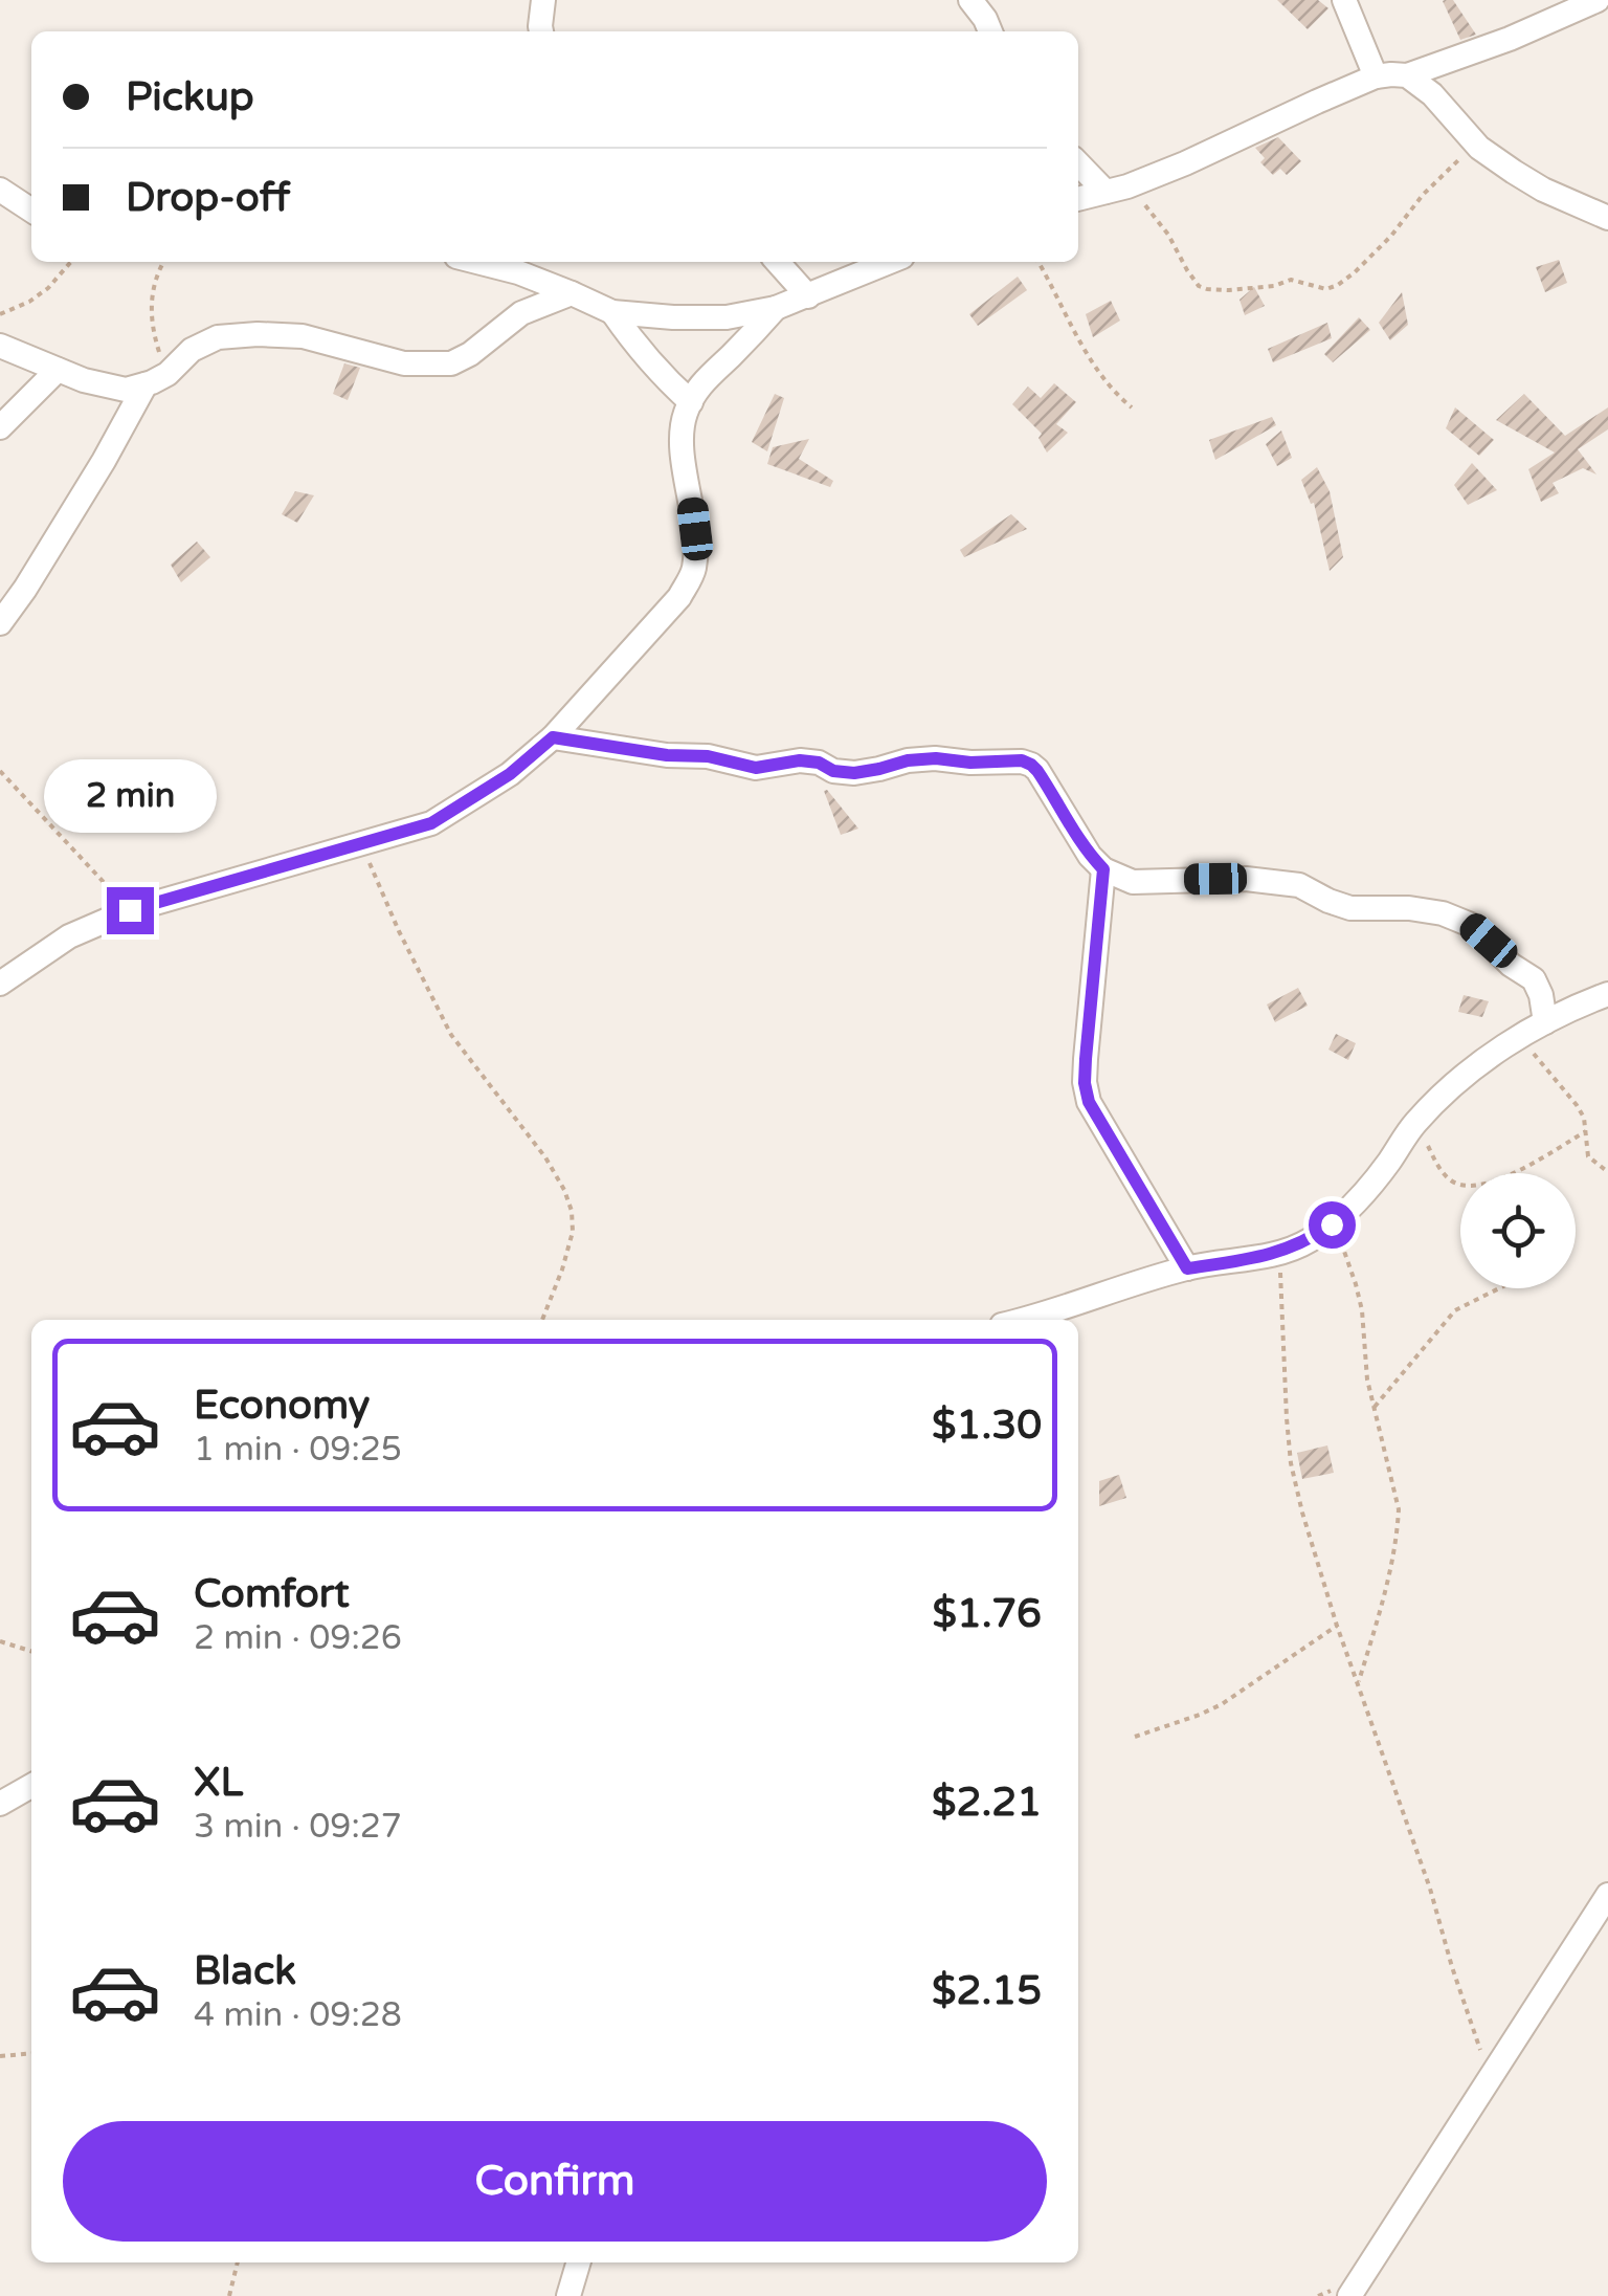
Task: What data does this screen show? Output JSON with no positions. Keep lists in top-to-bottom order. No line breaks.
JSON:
{"page":{"banner":["Pickup","Drop-off"],"bubble":"2 min","list":[{"name":"Economy","note":"1 min · 09:25","value":"$1.30"},{"name":"Comfort","note":"2 min · 09:26","value":"$1.76"},{"name":"XL","note":"3 min · 09:27","value":"$2.21"},{"name":"Black","note":"4 min · 09:28","value":"$2.15"}],"buttons":"Confirm"}}
